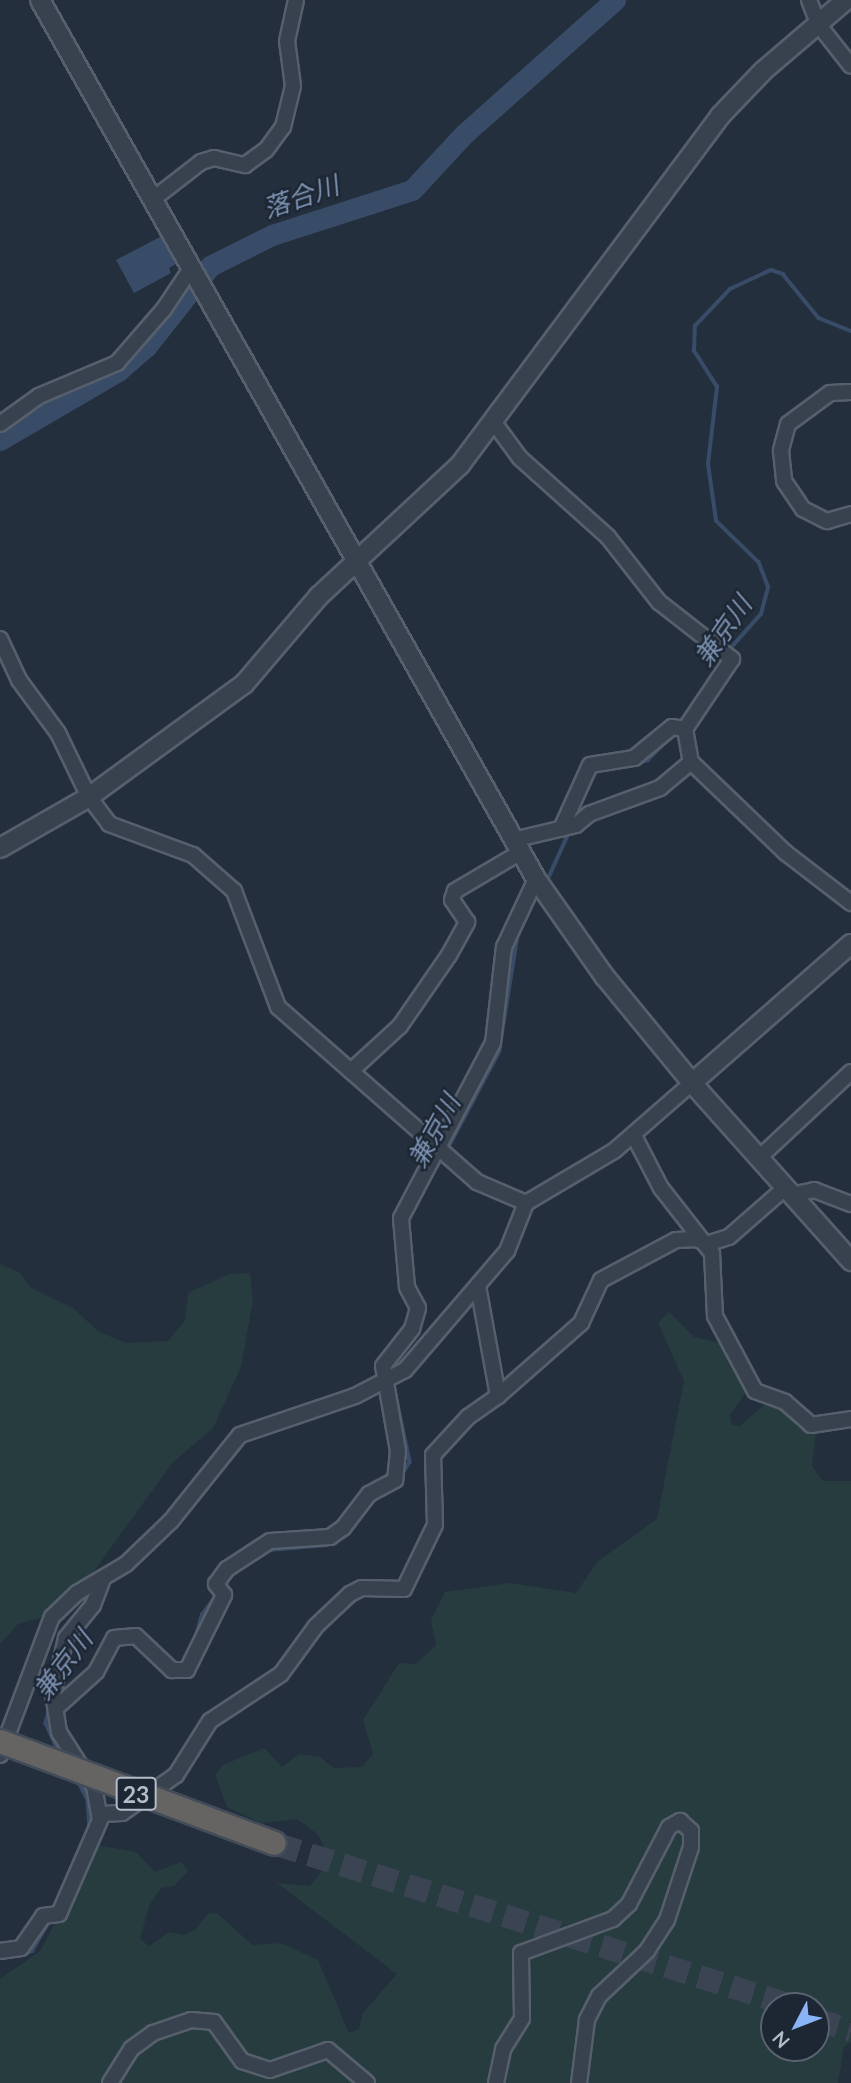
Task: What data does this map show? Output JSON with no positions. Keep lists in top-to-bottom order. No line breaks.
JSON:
{"streets":{"highway":["23"]},"water":["落合川","兼京川"],"north":"bottom left"}
